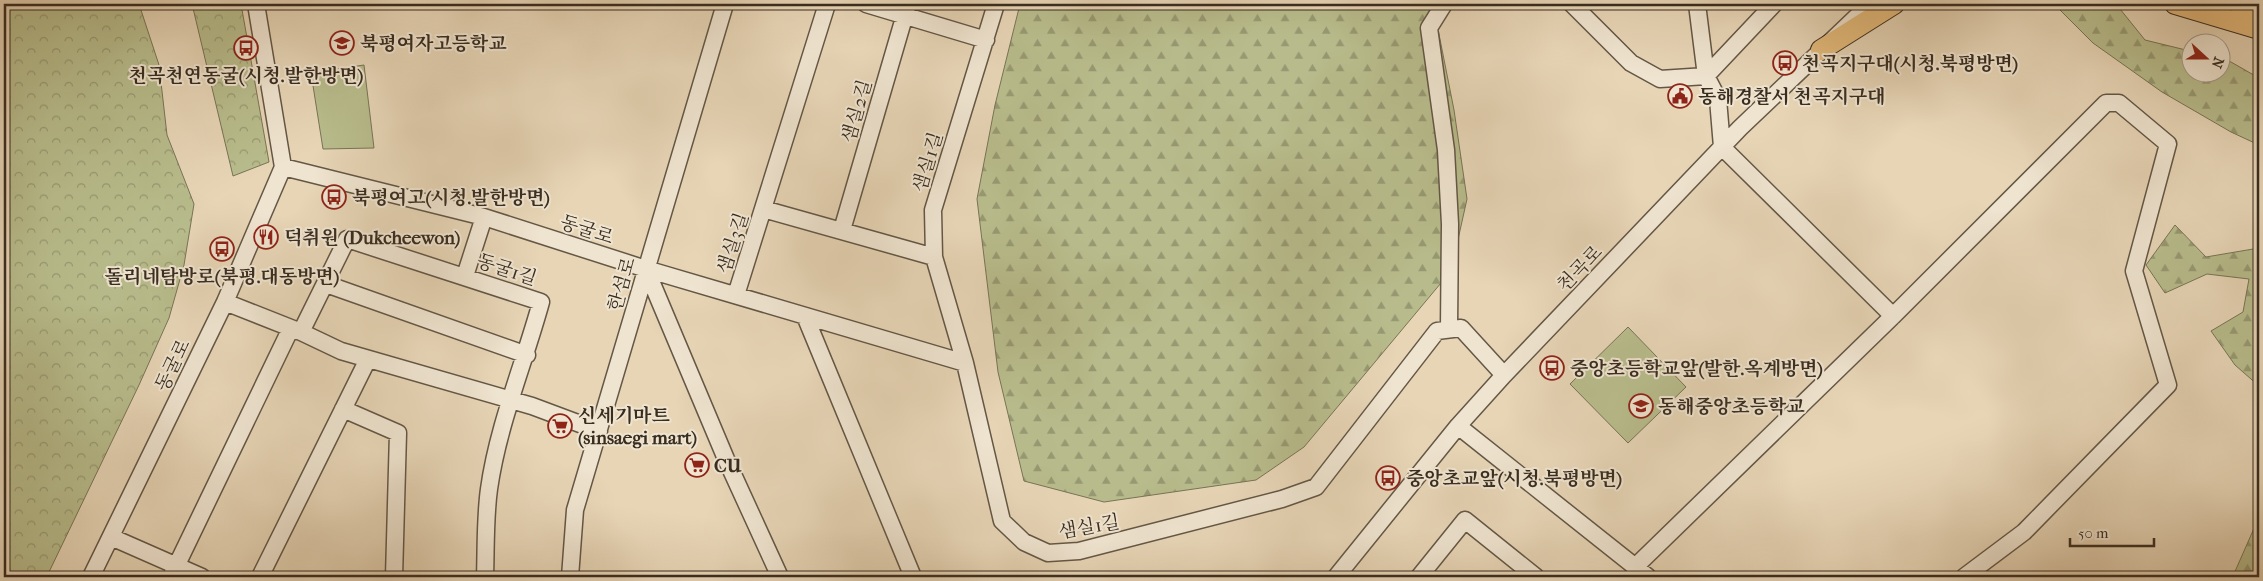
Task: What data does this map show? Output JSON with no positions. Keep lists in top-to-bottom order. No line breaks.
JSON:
{"streets":{"street":["샘실2길","샘실1길","동굴로","샘실3길","천곡로","동굴1길","한섬로"]},"crossings":[["샘실1길","샘실3길"],["동굴로","샘실3길"],["동굴로","한섬로"]],"places":{"school or university":["북평여자고등학교","동해중앙초등학교"],"bus stop":["천곡천연동굴(시청.발한방면)","천곡지구대(시청.북평방면)","북평여고(시청.발한방면)","돌리네탐방로(북평.대동방면)","중앙초등학교앞(발한.옥계방면)","중앙초교앞(시청.북평방면)"],"public building":["동해경찰서 천곡지구대"],"restaurant":["덕취원 (Dukcheewon)"],"supermarket":["신세기마트 (sinsaegi mart)","CU"]},"scale_bar":"50 m","north":"right"}
